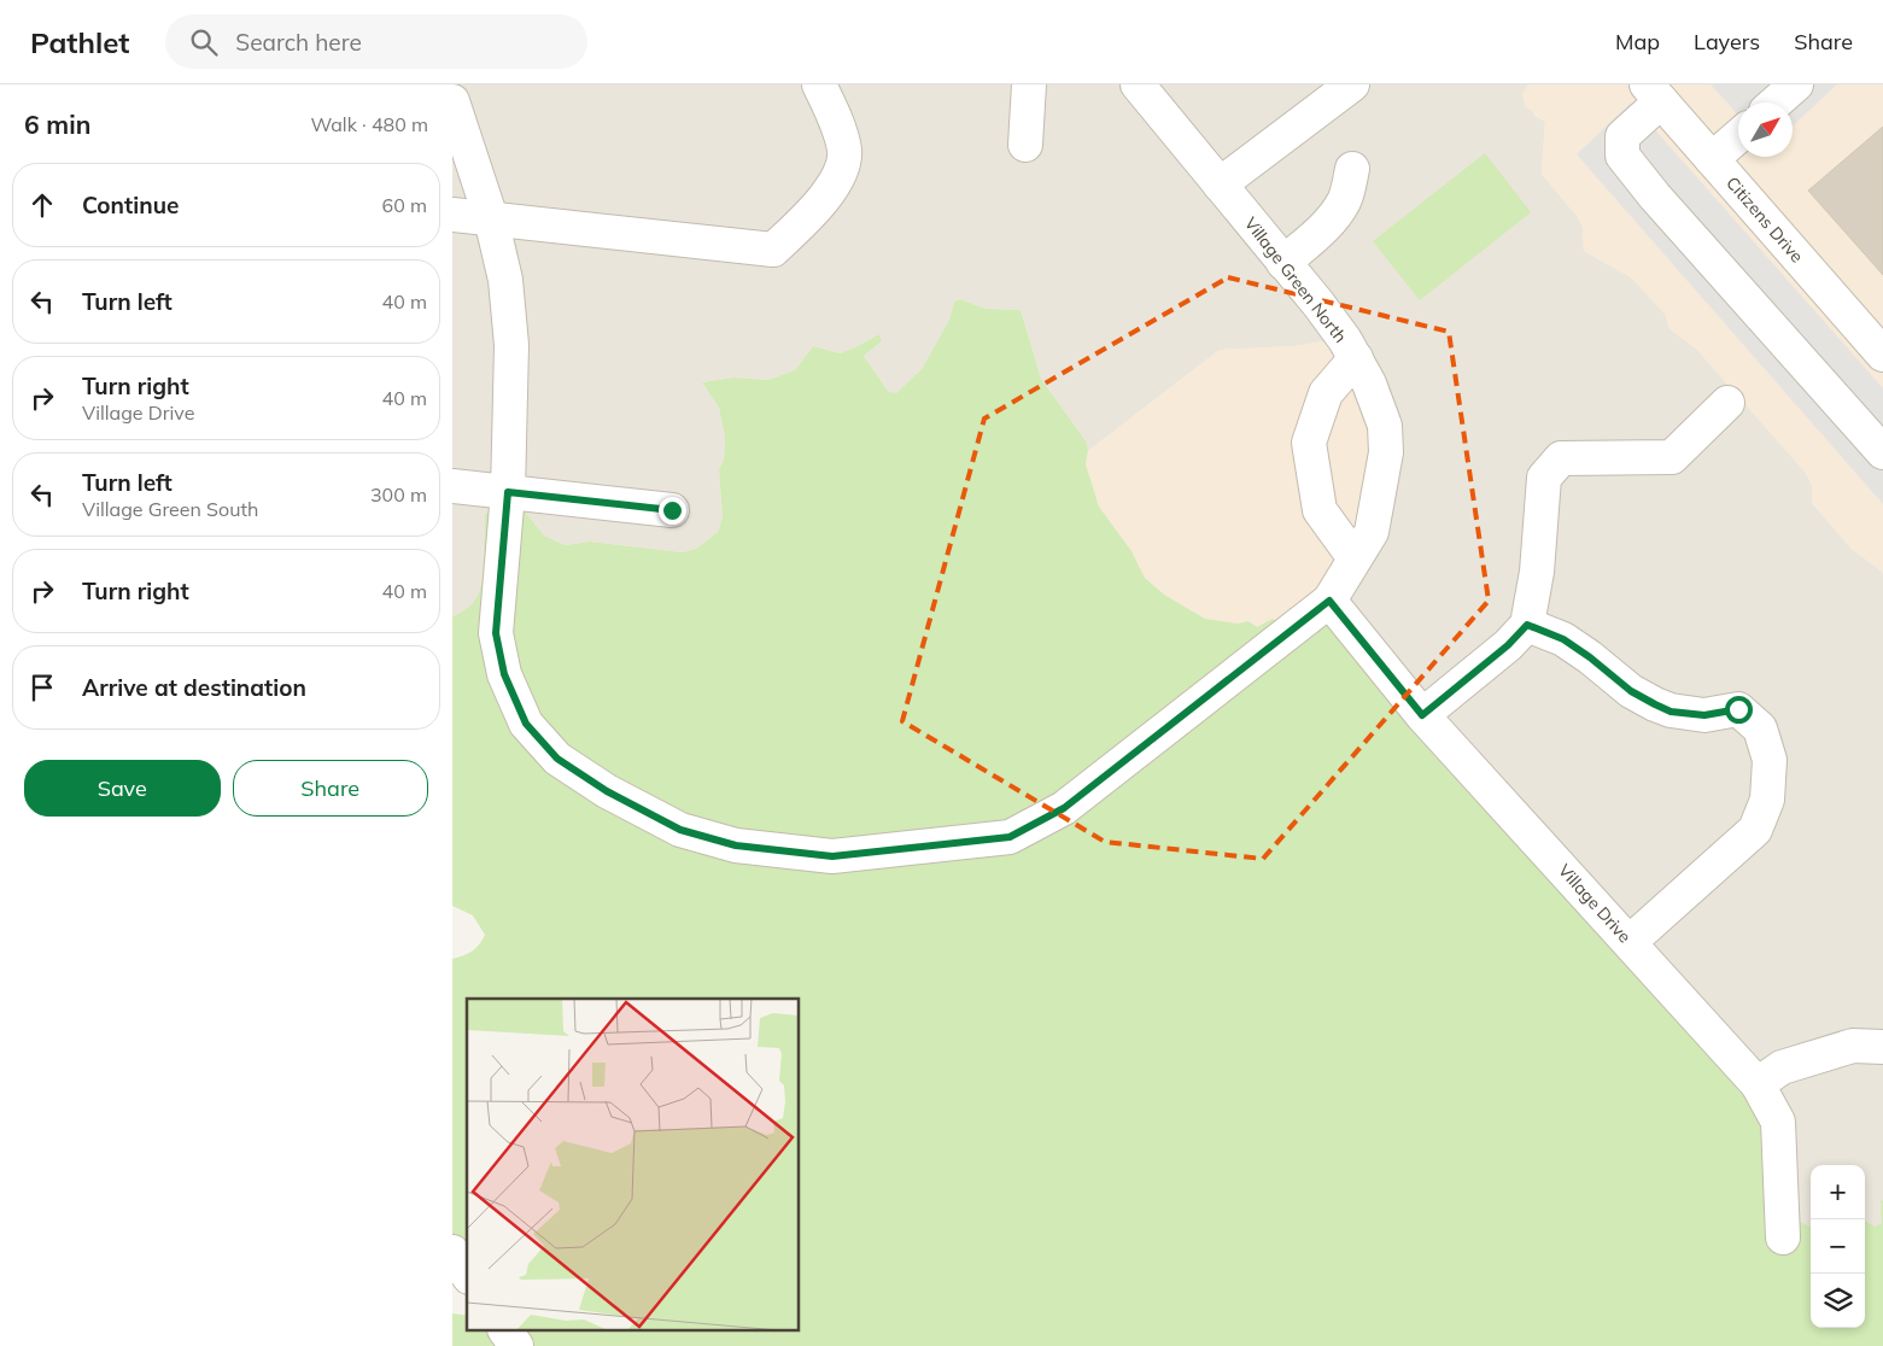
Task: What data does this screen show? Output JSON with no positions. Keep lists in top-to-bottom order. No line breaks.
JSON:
{"streets":{"street":["Citizens Drive","Village Green North","Village Drive"]},"crossings":[["Village Green North","Village Drive"]],"north":"top right","page":{"header":"Pathlet","search":"Search here","nav":["Map","Layers","Share"],"heading":["6 min","Walk · 480 m"],"list":[["Continue","60 m"],["Turn left","40 m"],["Turn right","Village Drive","40 m"],["Turn left","Village Green South","300 m"],["Turn right","40 m"],"Arrive at destination"],"buttons":["Save","Share"],"map_buttons":["+","−"]}}
